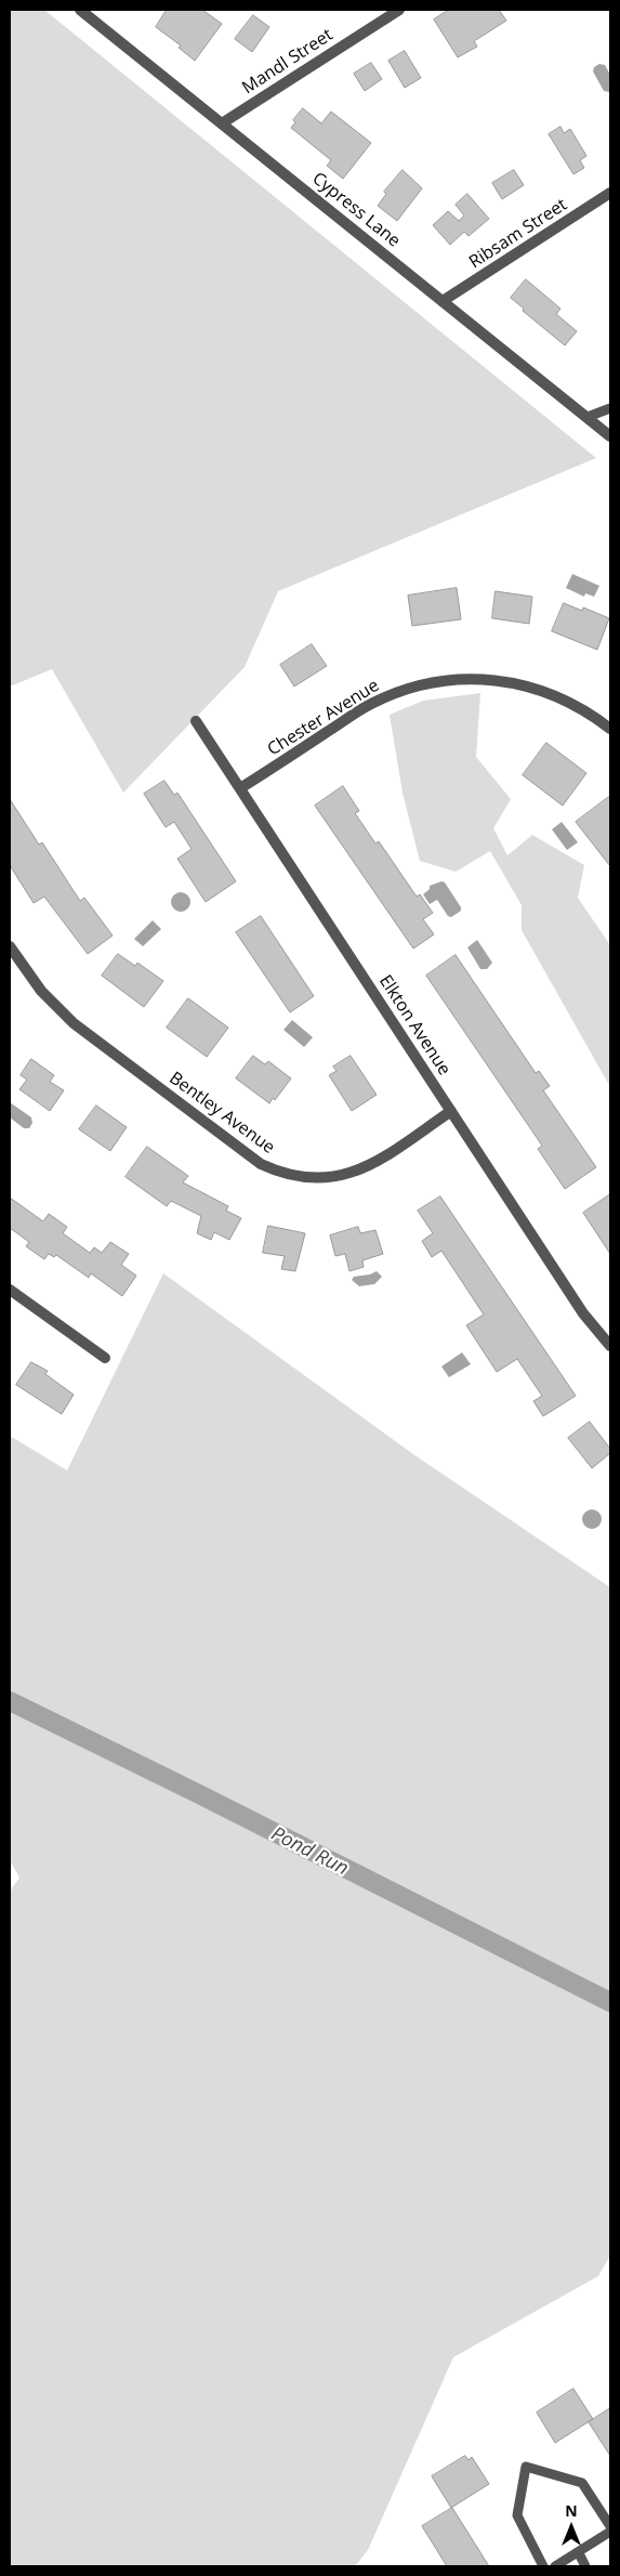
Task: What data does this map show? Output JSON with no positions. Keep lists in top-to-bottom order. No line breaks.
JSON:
{"streets":{"street":["Mandl Street","Cypress Lane","Ribsam Street","Chester Avenue","Elkton Avenue","Bentley Avenue"]},"crossings":[["Mandl Street","Cypress Lane"],["Cypress Lane","Ribsam Street"],["Chester Avenue","Elkton Avenue"],["Elkton Avenue","Bentley Avenue"]],"water":["Pond Run"],"north":"top"}
